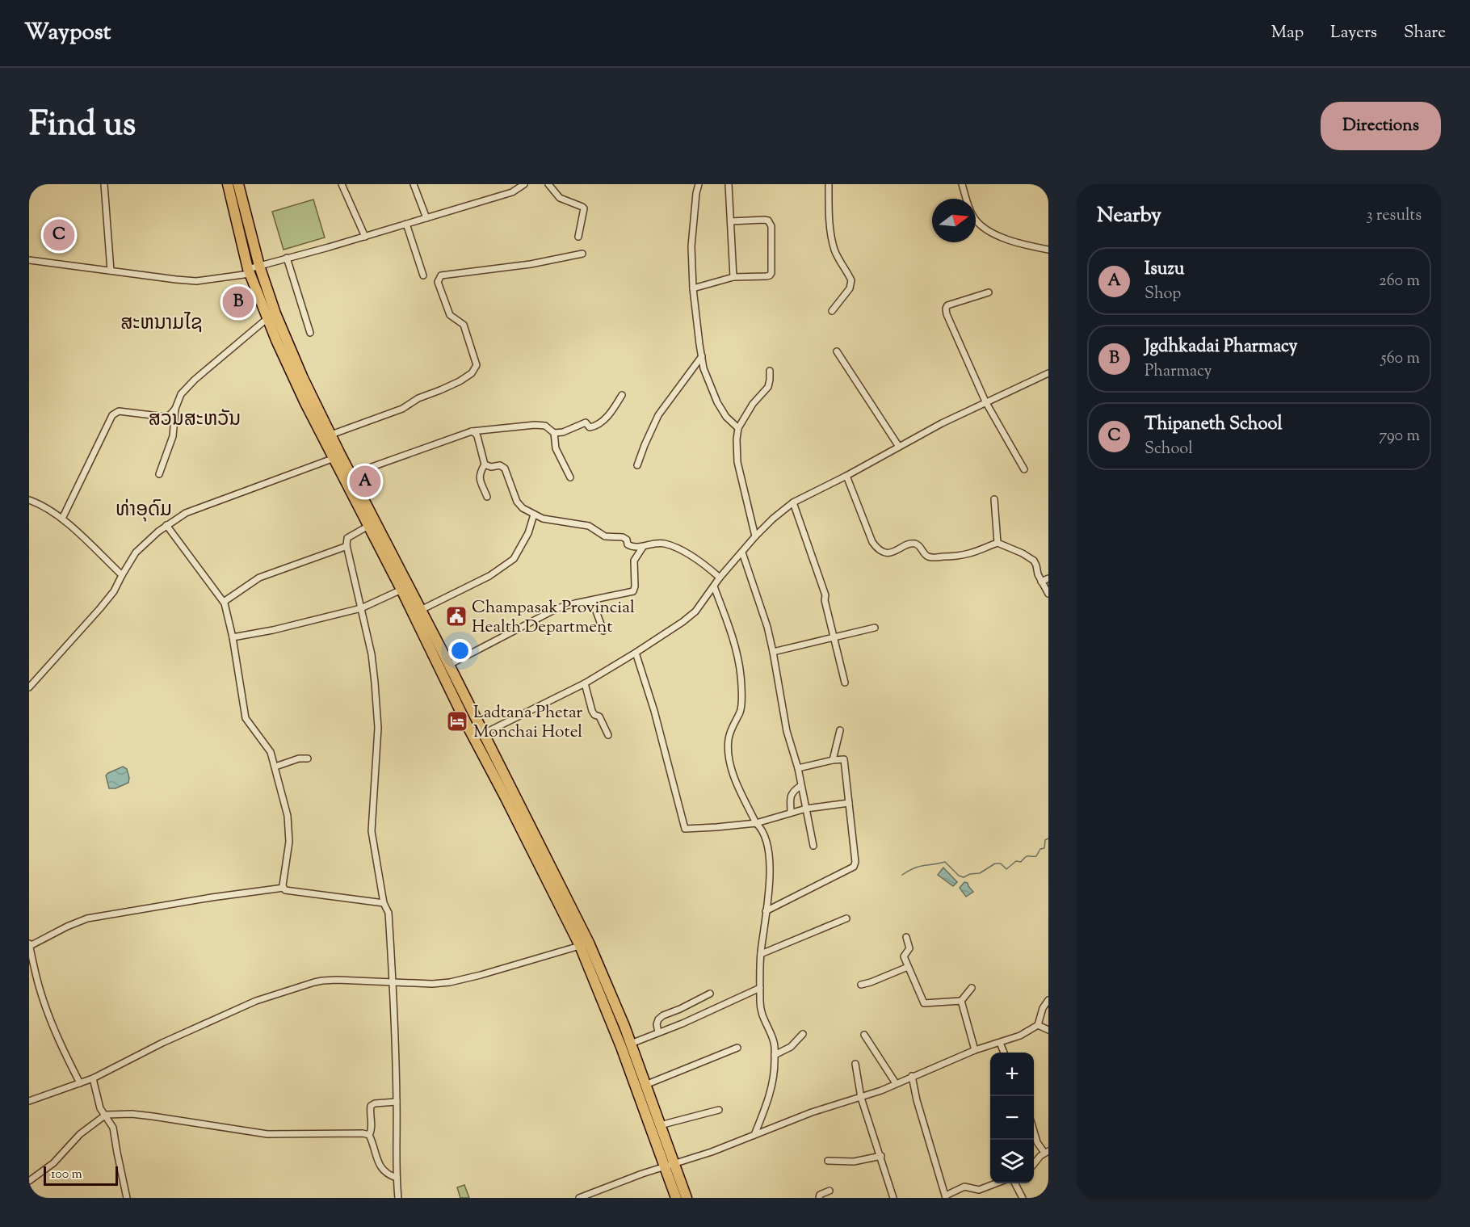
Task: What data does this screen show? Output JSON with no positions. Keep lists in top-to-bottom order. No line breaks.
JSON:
{"districts":["ສະຫນາມໄຊ","ສວນສະຫວັນ","ທ່າອຸດົມ"],"places":{"public building":["Champasak Provincial Health Department"],"hotel":["Ladtana Phetar Monchai Hotel"]},"scale_bar":"100 m","north":"right","page":{"header":"Waypost","nav":["Map","Layers","Share"],"title":"Find us","buttons":"Directions","heading":["Nearby","3 results"],"pins":["C","B","A"],"list":[{"mark":"A","name":"Isuzu","note":"Shop","value":"260 m"},{"mark":"B","name":"Jgdhkadai Pharmacy","note":"Pharmacy","value":"560 m"},{"mark":"C","name":"Thipaneth School","note":"School","value":"790 m"}],"map_buttons":["+","−"],"scale":"100 m"}}
